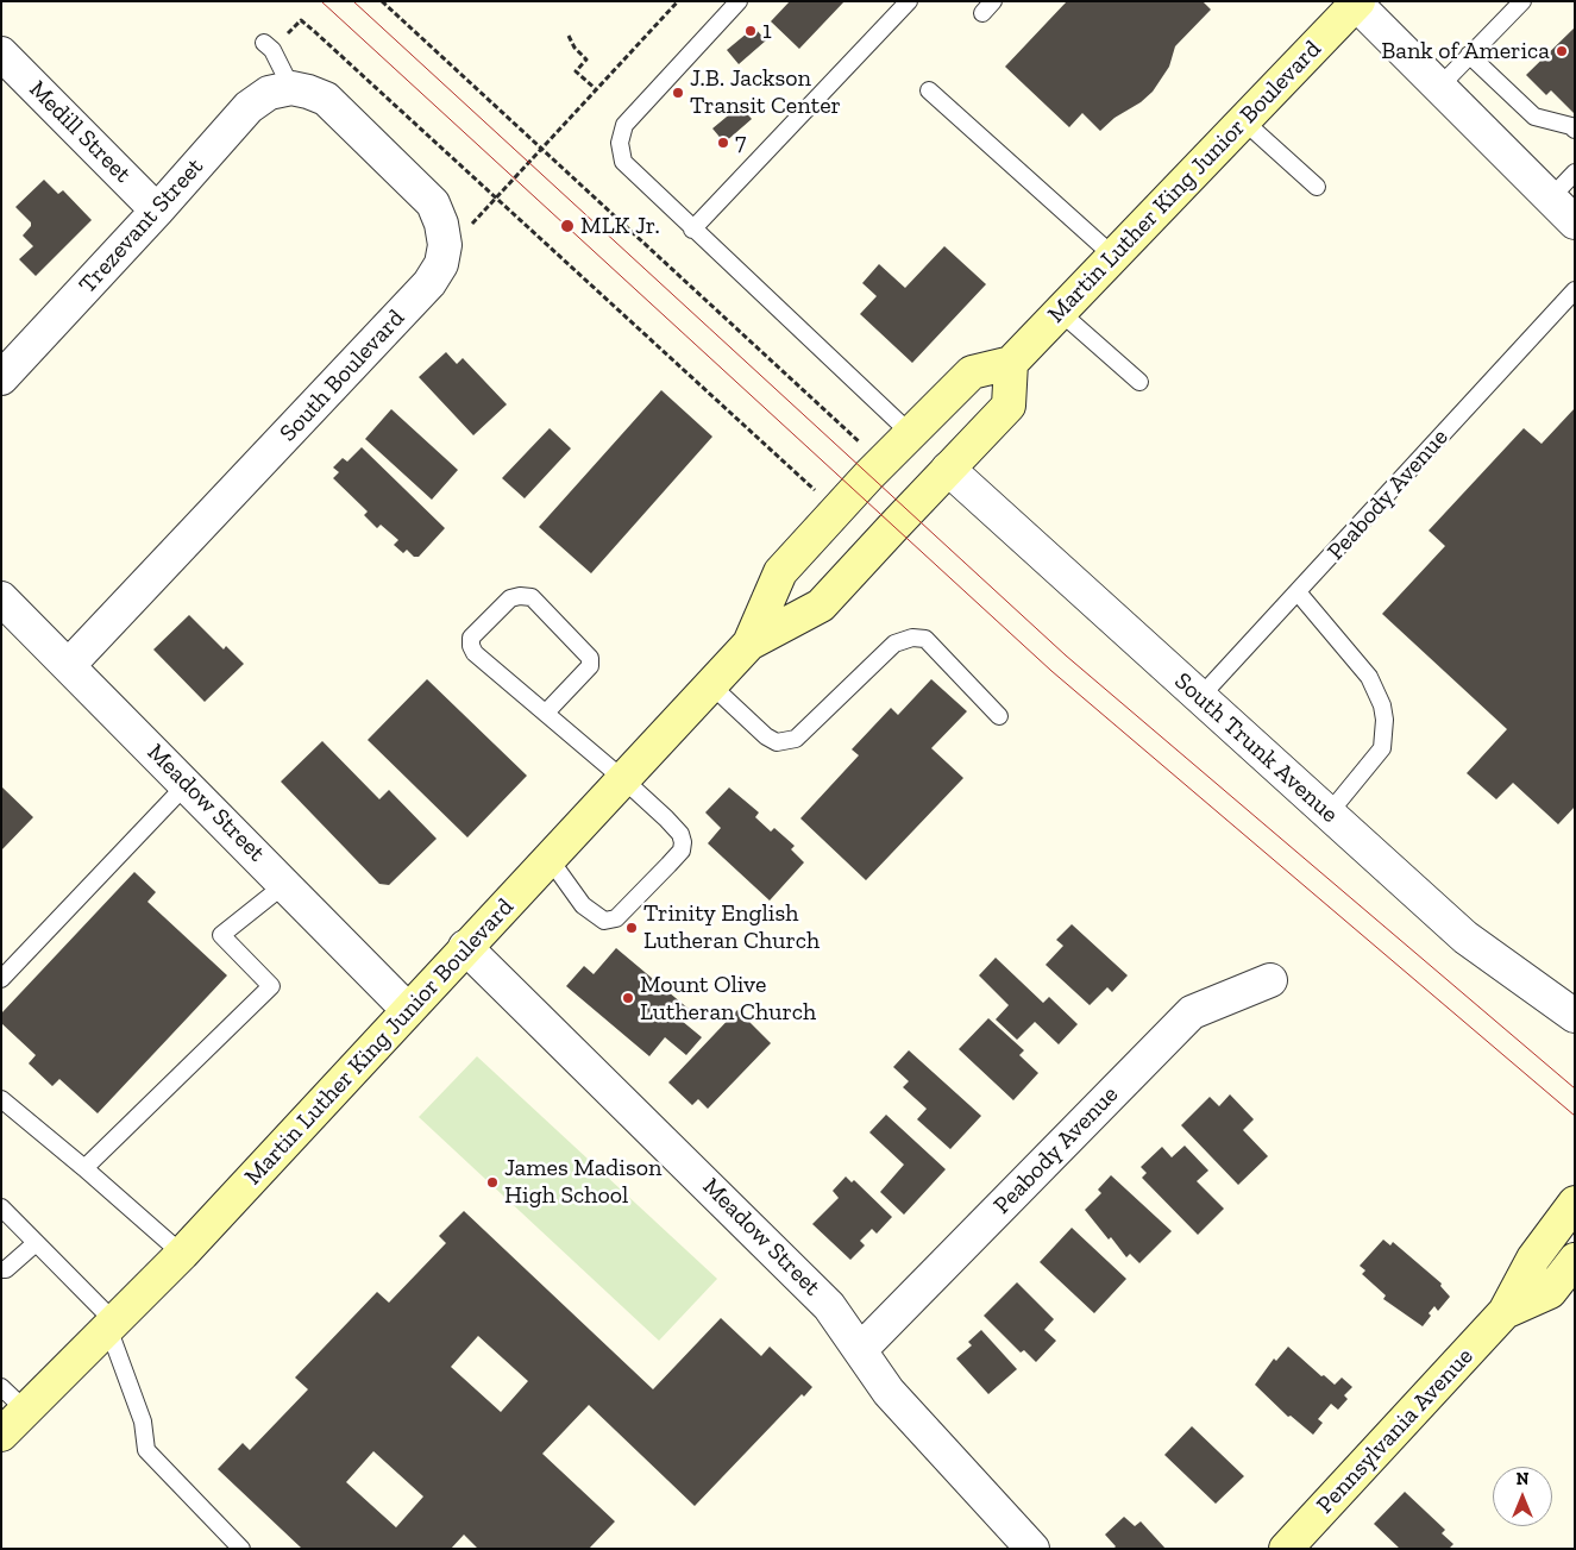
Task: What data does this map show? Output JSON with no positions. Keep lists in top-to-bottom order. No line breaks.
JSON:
{"streets":{"main road":["Martin Luther King Junior Boulevard","Pennsylvania Avenue"],"street":["Medill Street","Trezevant Street","South Boulevard","Peabody Avenue","South Trunk Avenue","Meadow Street"]},"crossings":[["Medill Street","Trezevant Street"],["Martin Luther King Junior Boulevard","South Trunk Avenue"],["Martin Luther King Junior Boulevard","Meadow Street"],["Trezevant Street","South Boulevard"],["South Boulevard","Meadow Street"],["Peabody Avenue","South Trunk Avenue"],["Peabody Avenue","Meadow Street"]],"places":["1","Bank of America","J.B. Jackson Transit Center","7","MLK Jr.","Trinity English Lutheran Church","Mount Olive Lutheran Church","James Madison High School"],"north":"top"}
